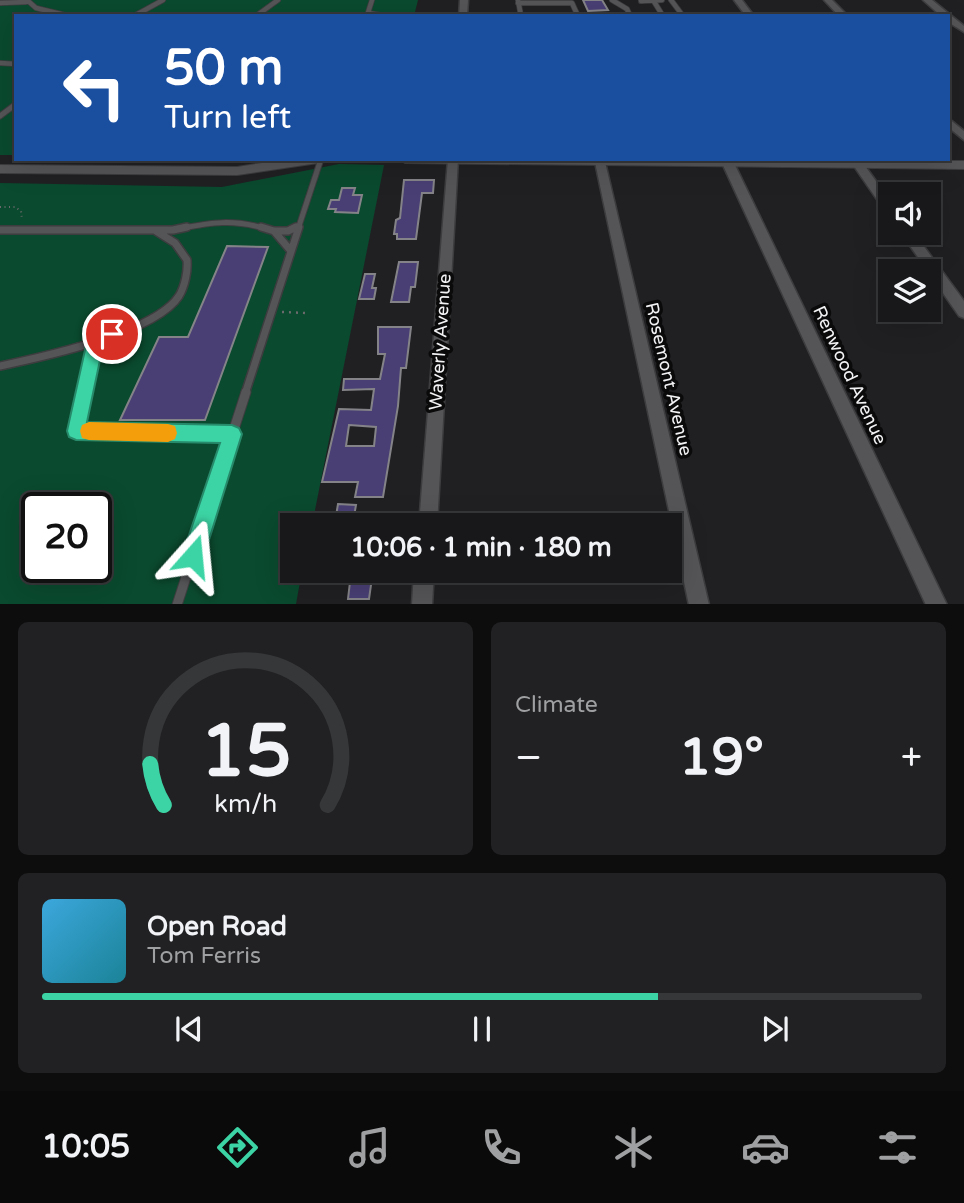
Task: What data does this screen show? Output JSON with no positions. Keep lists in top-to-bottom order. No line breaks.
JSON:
{"streets":{"street":["Waverly Avenue","Renwood Avenue","Rosemont Avenue"]},"page":{"turn":["50 m","Turn left"],"limit":"20","trip":"10:06 · 1 min · 180 m","tile":"Climate","heat":["−","19°","+"],"song":["Open Road","Tom Ferris"],"tabs":"10:05","gauge":["15","km/h"]}}
